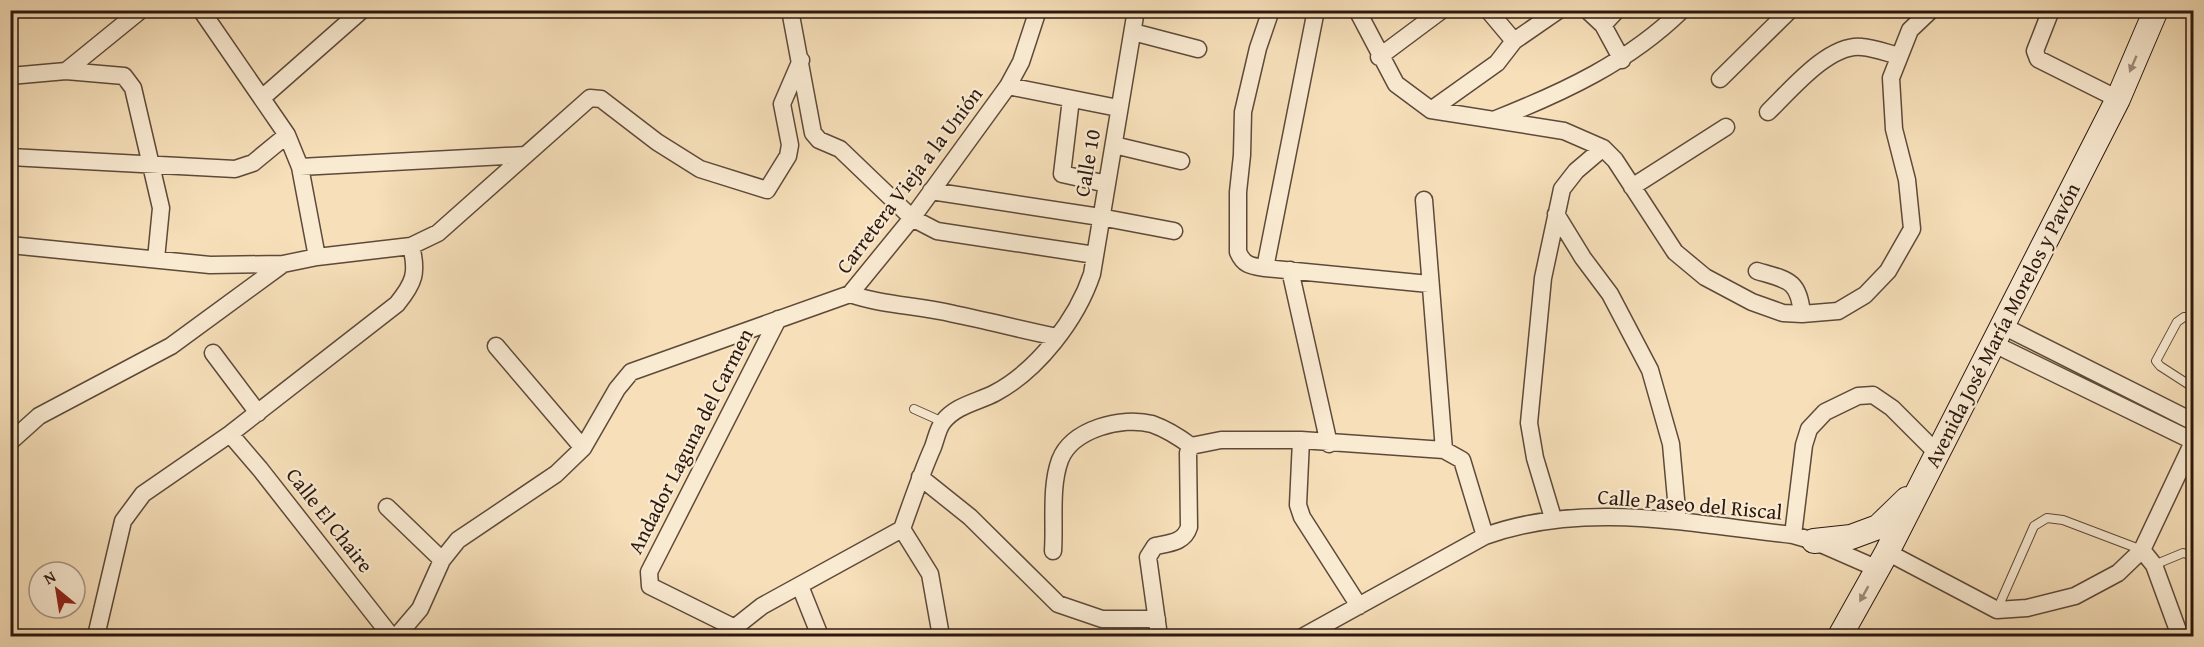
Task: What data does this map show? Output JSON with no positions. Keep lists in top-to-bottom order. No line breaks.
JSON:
{"streets":{"main road":["Avenida José María Morelos y Pavón"],"street":["Calle 10","Carretera Vieja a la Unión","Andador Laguna del Carmen","Calle Paseo del Riscal","Calle El Chaire"]},"crossings":[["Carretera Vieja a la Unión","Andador Laguna del Carmen"],["Avenida José María Morelos y Pavón","Calle Paseo del Riscal"]],"north":"top left"}
